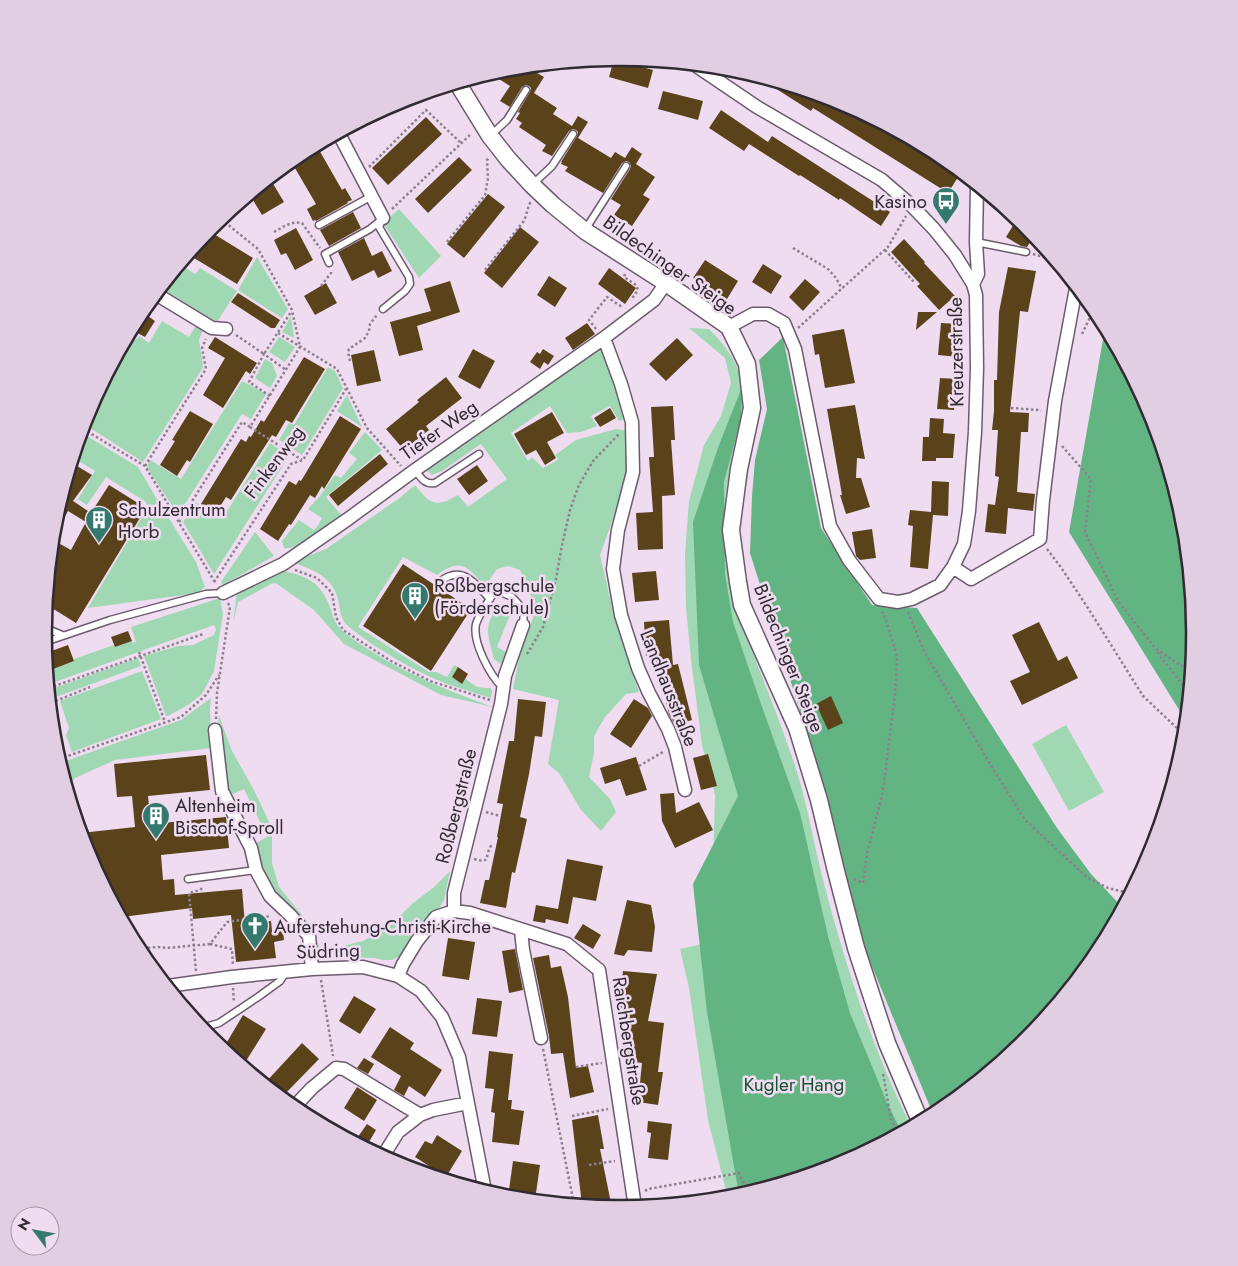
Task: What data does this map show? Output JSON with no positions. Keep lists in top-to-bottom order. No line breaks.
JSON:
{"streets":{"street":["Bildechinger Steige","Kreuzerstraße","Tiefer Weg","Landhausstraße","Roßbergstraße","Südring","Raichbergstraße"],"path":["Finkenweg"]},"crossings":[["Bildechinger Steige","Tiefer Weg"],["Tiefer Weg","Landhausstraße"],["Roßbergstraße","Raichbergstraße"]],"parks":["Kugler Hang"],"places":{"bus stop":["Kasino"],"building":["Schulzentrum Horb","Roßbergschule (Förderschule)","Altenheim Bischof-Sproll"],"church":["Auferstehung-Christi-Kirche"]},"north":"top left"}
